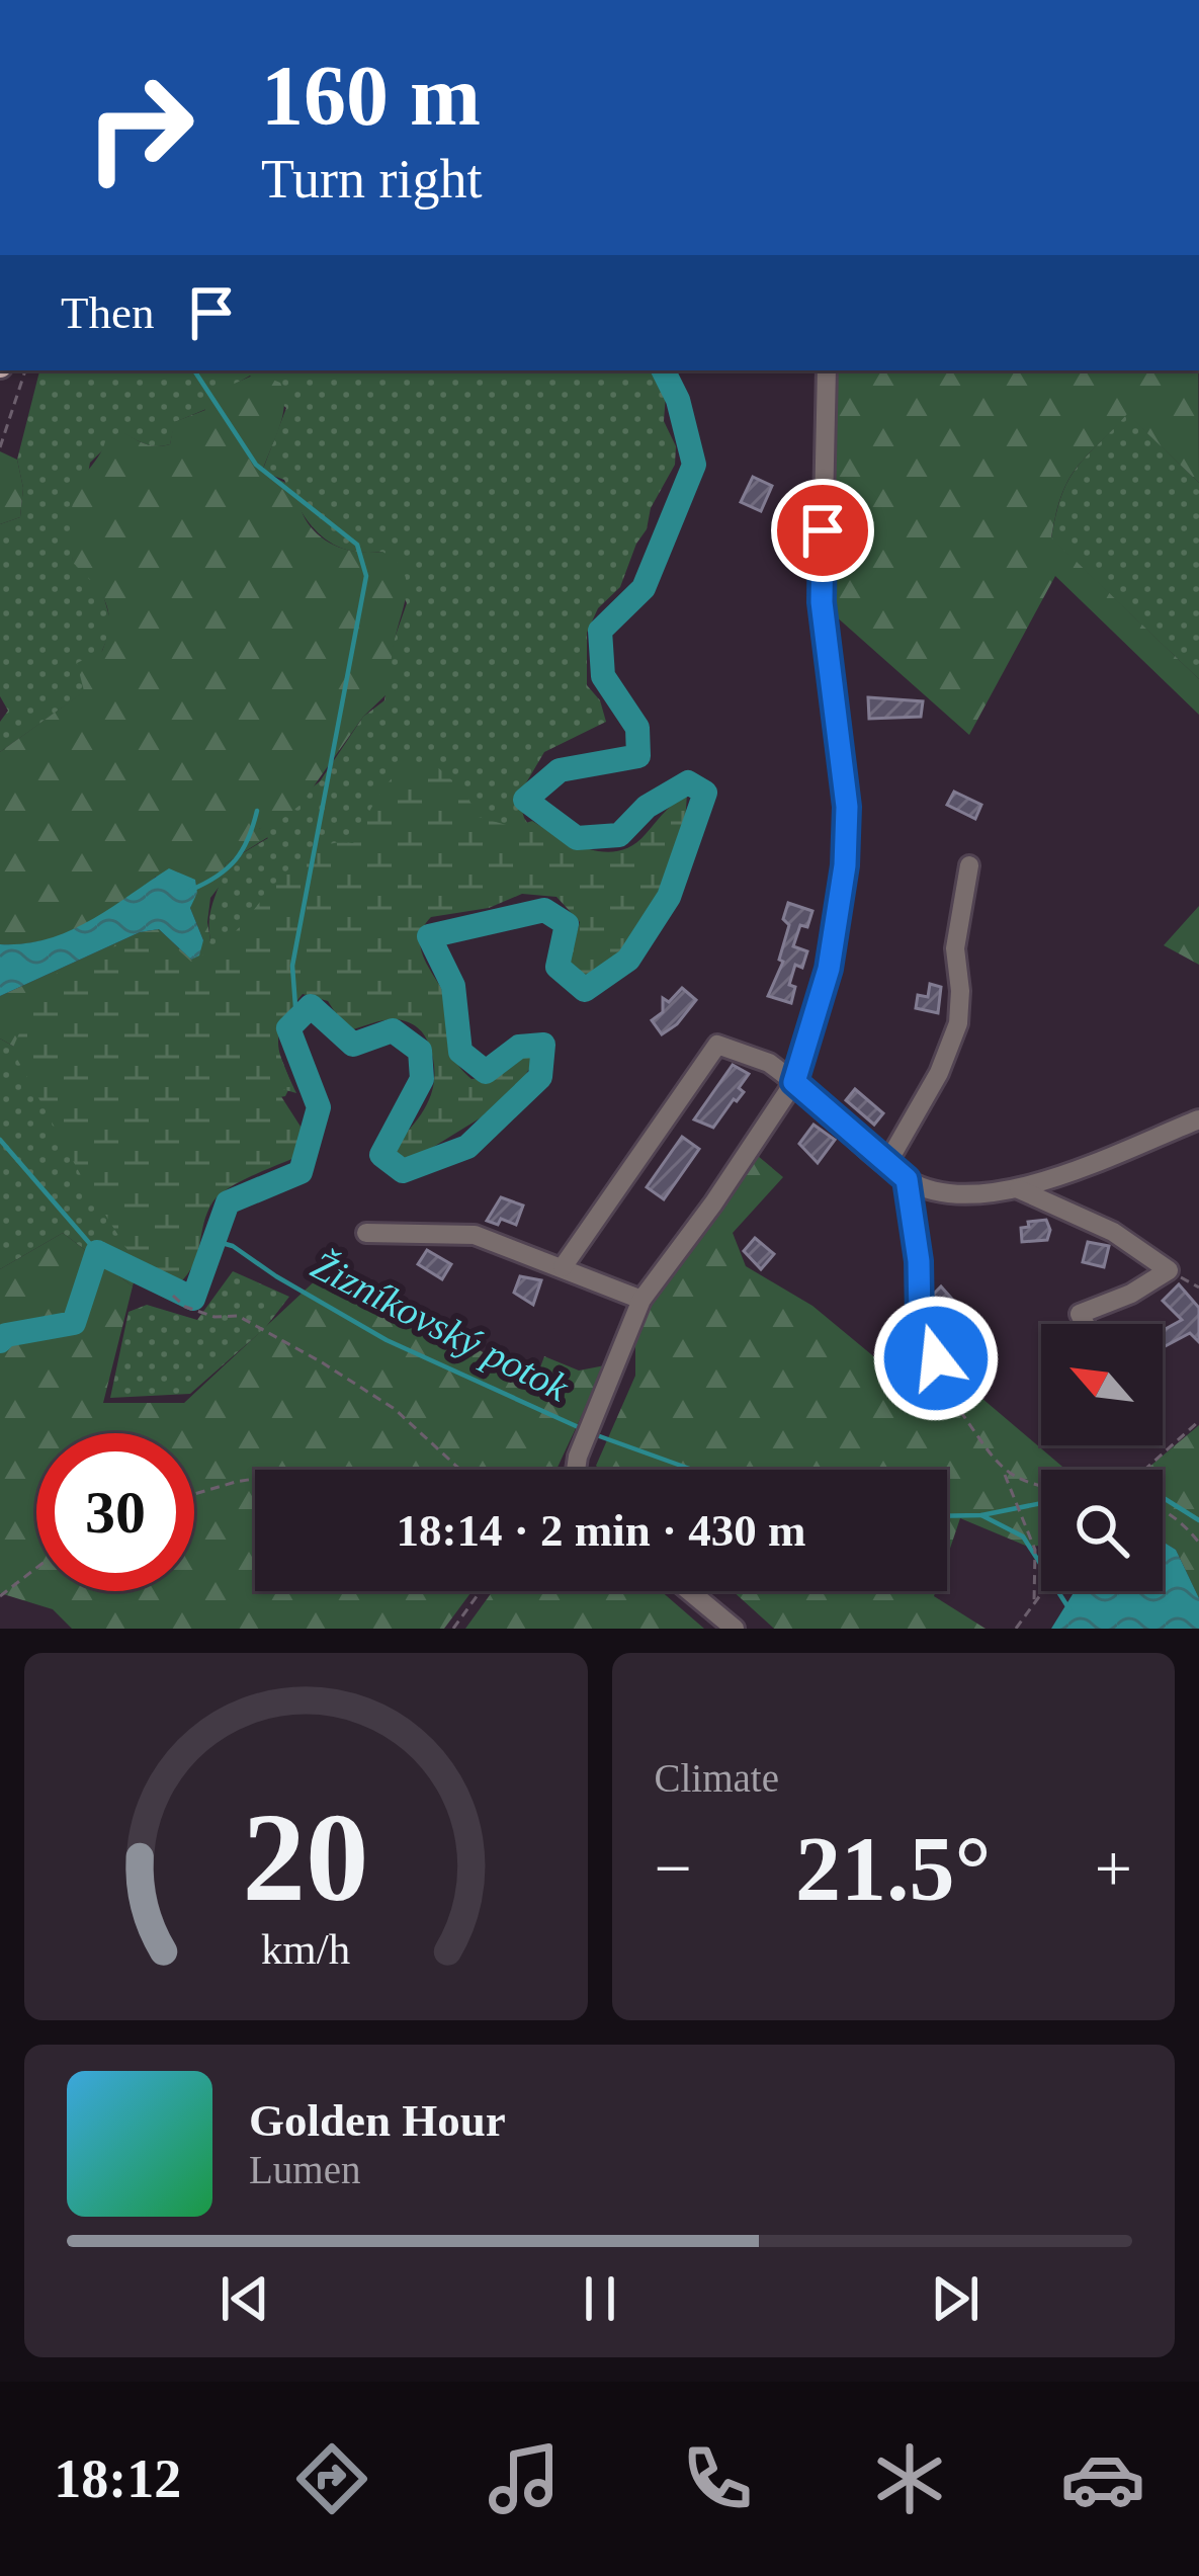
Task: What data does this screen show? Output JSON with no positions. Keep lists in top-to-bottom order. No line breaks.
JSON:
{"water":["Žizníkovský potok"],"north":"top left","page":{"turn":["160 m","Turn right"],"then":"Then","limit":"30","trip":"18:14 · 2 min · 430 m","tile":"Climate","heat":["−","21.5°","+"],"song":["Golden Hour","Lumen"],"tabs":"18:12","gauge":["20","km/h"]}}
